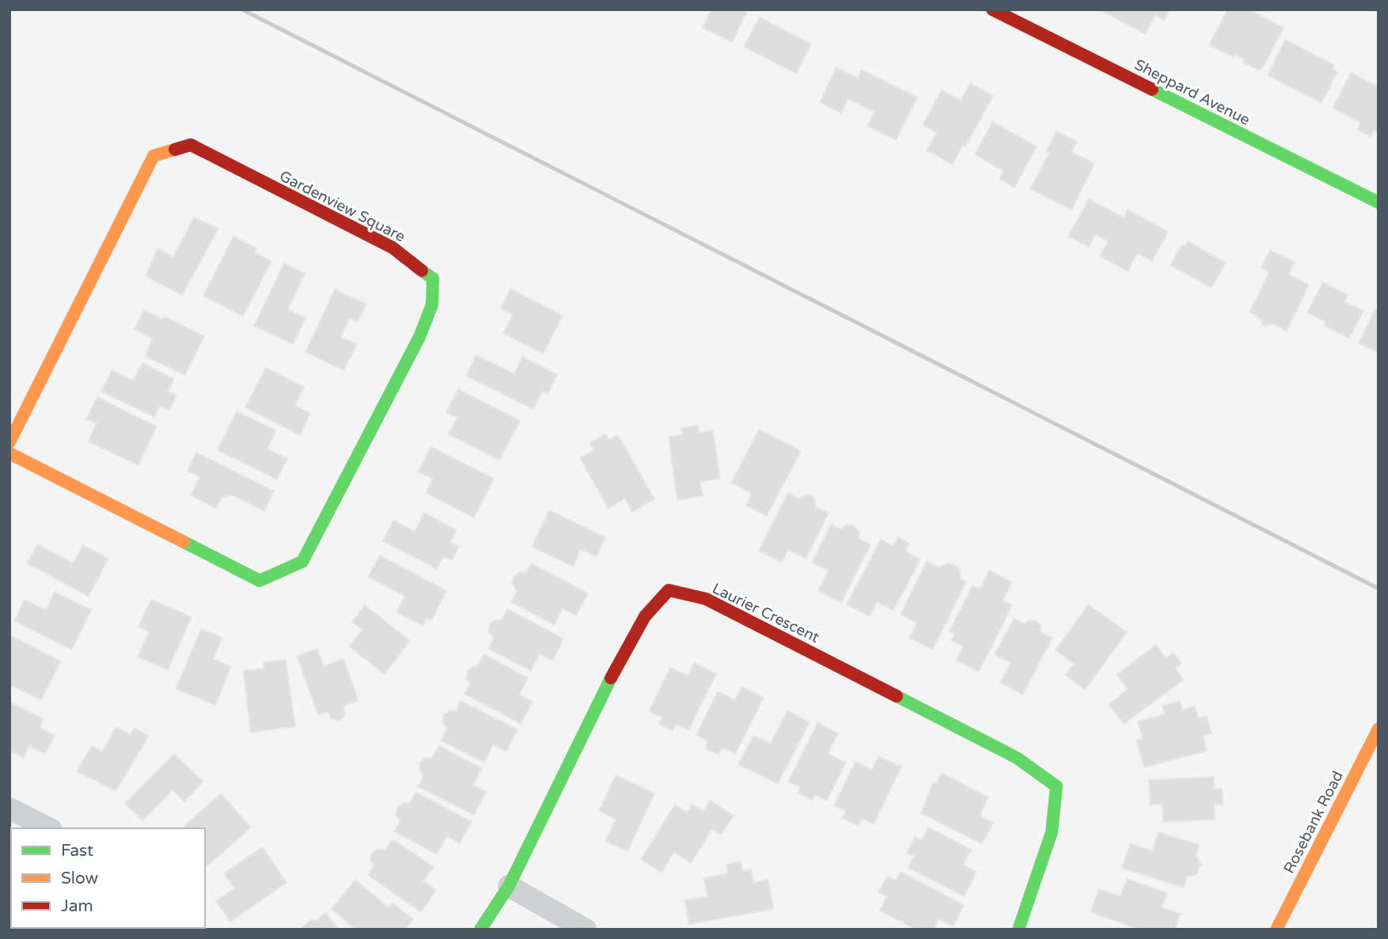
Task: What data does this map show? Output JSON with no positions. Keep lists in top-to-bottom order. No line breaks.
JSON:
{"streets":{"street":["Sheppard Avenue","Gardenview Square","Laurier Crescent","Rosebank Road"]},"legend":["Fast","Slow","Jam"]}
